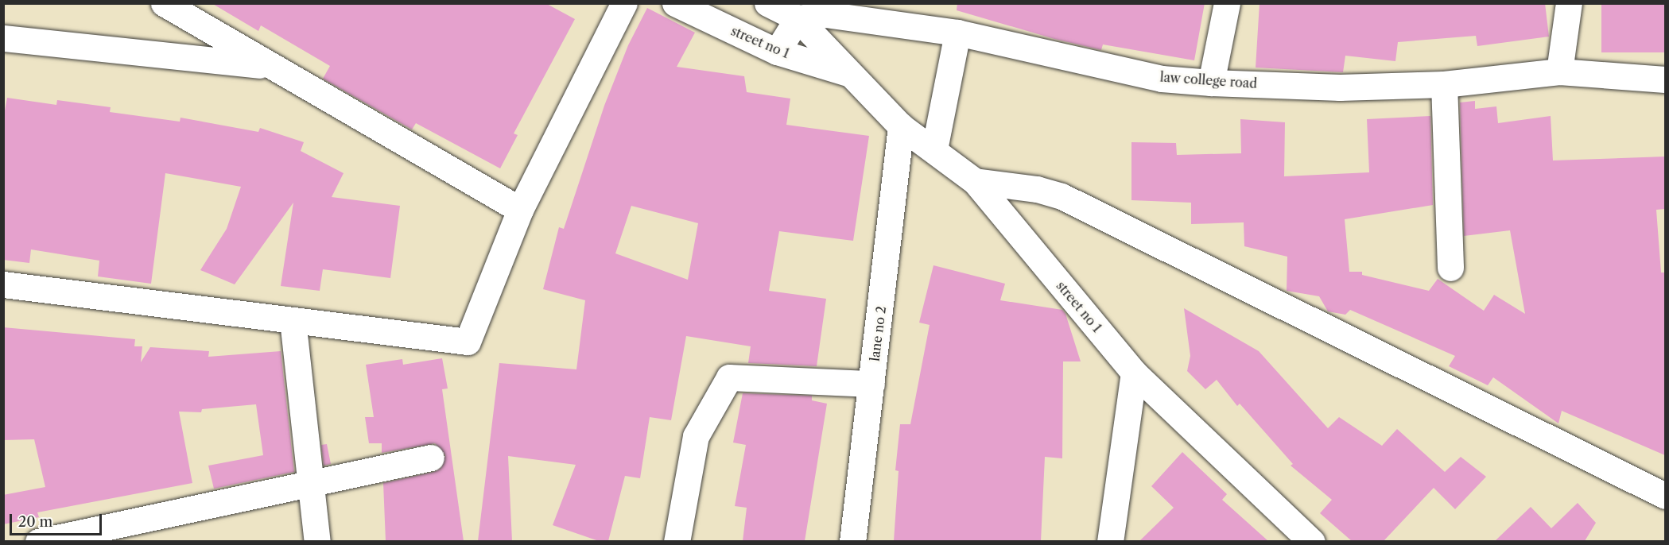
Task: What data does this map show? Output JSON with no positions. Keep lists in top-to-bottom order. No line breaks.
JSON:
{"streets":{"street":["street no 1","law college road","lane no 2"]},"crossings":[["street no 1","law college road"],["street no 1","lane no 2"]],"scale_bar":"20 m"}
